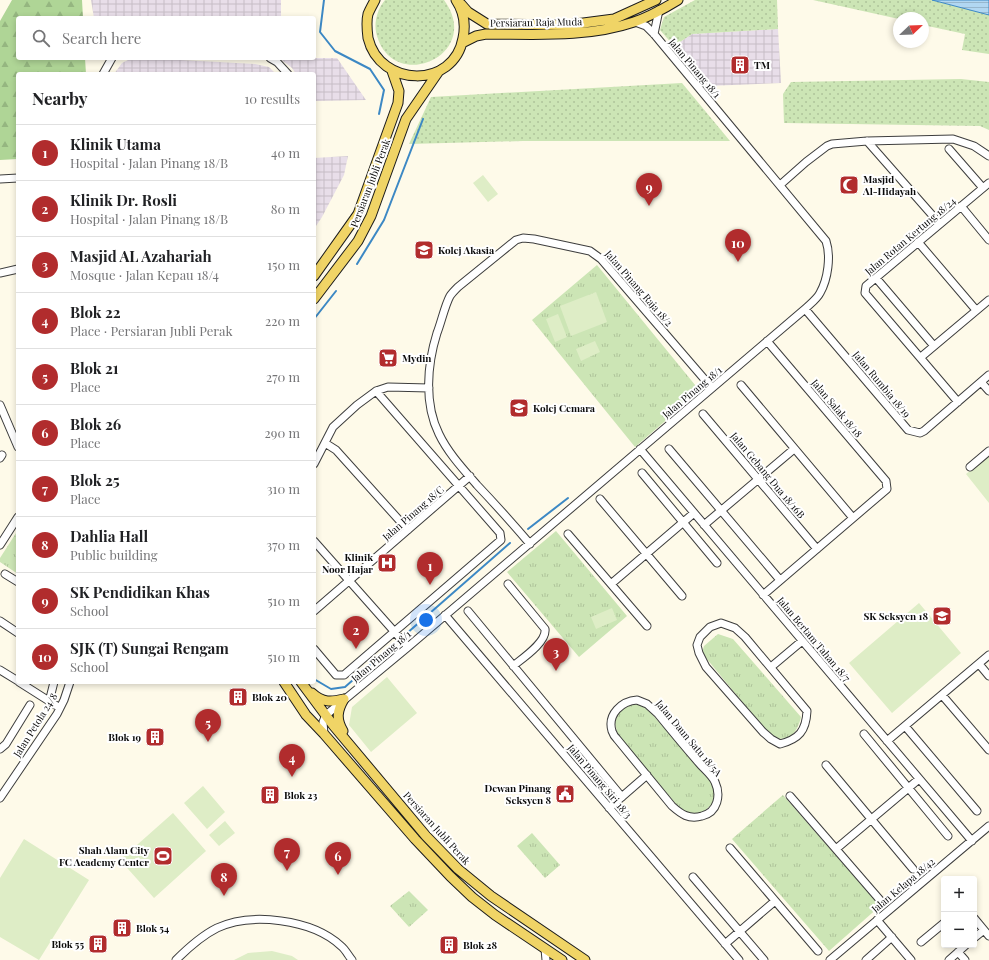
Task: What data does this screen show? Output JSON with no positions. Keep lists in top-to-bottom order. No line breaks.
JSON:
{"streets":{"main road":["Persiaran Raja Muda","Persiaran Jubli Perak"],"street":["Jalan Pinang 18/1","Jalan Rotan Kertung 18/24","Jalan Pinang Raja 18/2","Jalan Rumbia 18/19","Jalan Salak 18/18","Jalan Gebang Dua 18/16B","Jalan Pinang 18/C","Jalan Bertam Tahan 18/7","Jalan Petola 24/8","Jalan Daun Satu 18/5A","Jalan Pinang Siri 18/3","Jalan Kelapa 18/42"]},"crossings":[["Persiaran Raja Muda","Jalan Pinang 18/1"],["Jalan Pinang 18/1","Persiaran Jubli Perak"],["Jalan Pinang 18/1","Jalan Pinang Raja 18/2"],["Jalan Pinang 18/1","Jalan Rumbia 18/19"],["Jalan Pinang 18/1","Jalan Salak 18/18"],["Jalan Pinang 18/1","Jalan Bertam Tahan 18/7"],["Jalan Pinang 18/1","Jalan Pinang Siri 18/3"],["Jalan Rotan Kertung 18/24","Jalan Rumbia 18/19"],["Jalan Pinang Raja 18/2","Jalan Pinang 18/C"],["Jalan Bertam Tahan 18/7","Jalan Kelapa 18/42"]],"places":{"building":["TM","Blok 20","Blok 19","Blok 23","Blok 54","Blok 55","Blok 28"],"mosque":["Masjid Al-Hidayah"],"school or university":["Kolej Akasia","Kolej Cemara","SK Seksyen 18"],"supermarket":["Mydin"],"hospital":["Klinik Noor Hajar"],"public building":["Dewan Pinang Seksyen 8"],"sports":["Shah Alam City FC Academy Center"]},"north":"top right","page":{"search":"Search here","heading":["Nearby","10 results"],"list":[{"mark":"1","name":"Klinik Utama","note":"Hospital · Jalan Pinang 18/B","value":"40 m"},{"mark":"2","name":"Klinik Dr. Rosli","note":"Hospital · Jalan Pinang 18/B","value":"80 m"},{"mark":"3","name":"Masjid AL Azahariah","note":"Mosque · Jalan Kepau 18/4","value":"150 m"},{"mark":"4","name":"Blok 22","note":"Place · Persiaran Jubli Perak","value":"220 m"},{"mark":"5","name":"Blok 21","note":"Place","value":"270 m"},{"mark":"6","name":"Blok 26","note":"Place","value":"290 m"},{"mark":"7","name":"Blok 25","note":"Place","value":"310 m"},{"mark":"8","name":"Dahlia Hall","note":"Public building","value":"370 m"},{"mark":"9","name":"SK Pendidikan Khas","note":"School","value":"510 m"},{"mark":"10","name":"SJK (T) Sungai Rengam","note":"School","value":"510 m"}],"pins":["9","10","1","2","3","5","4","7","6","8"],"map_buttons":["+","−"]}}
